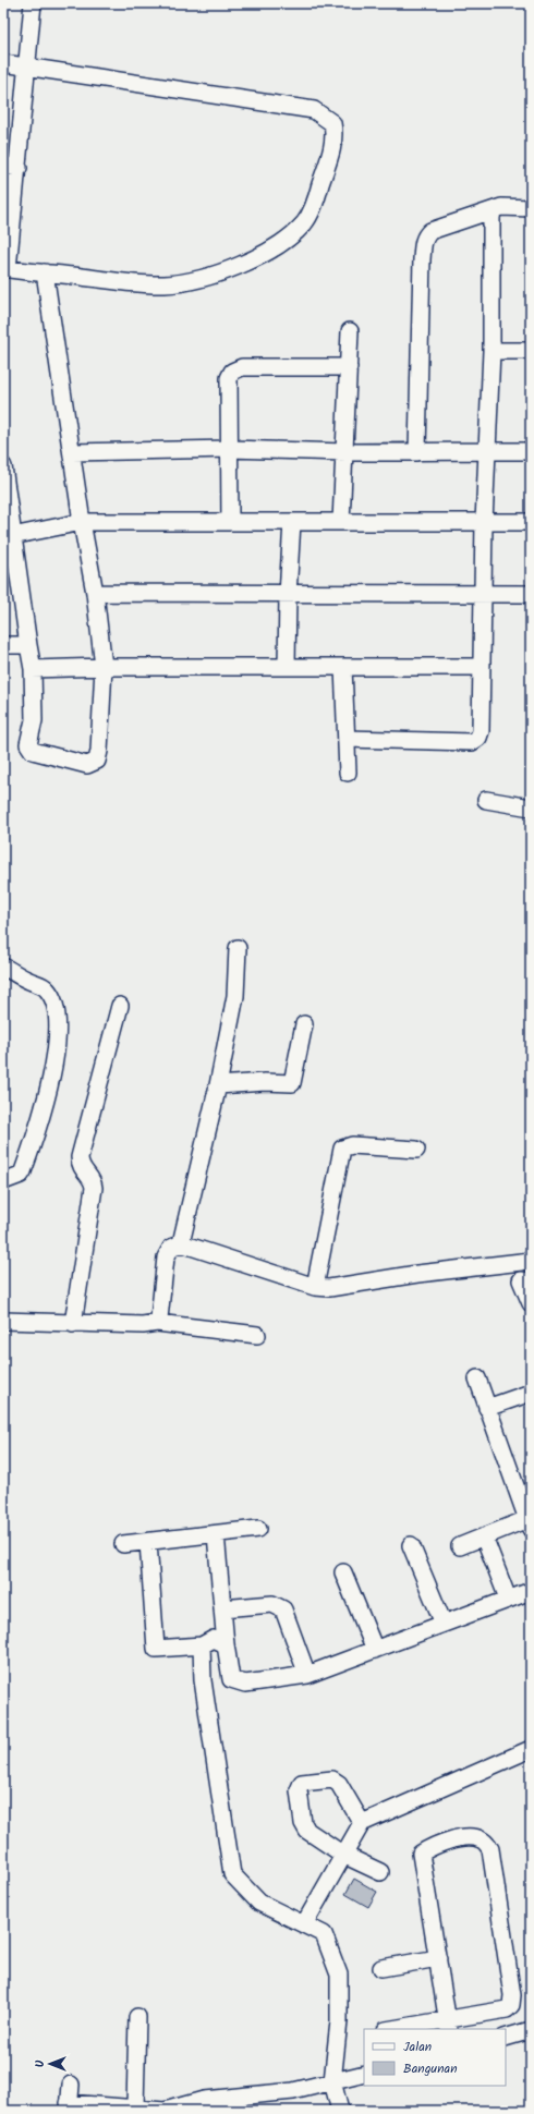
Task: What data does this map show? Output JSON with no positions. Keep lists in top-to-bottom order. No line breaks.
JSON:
{"legend":["Jalan","Bangunan"],"north":"left"}
